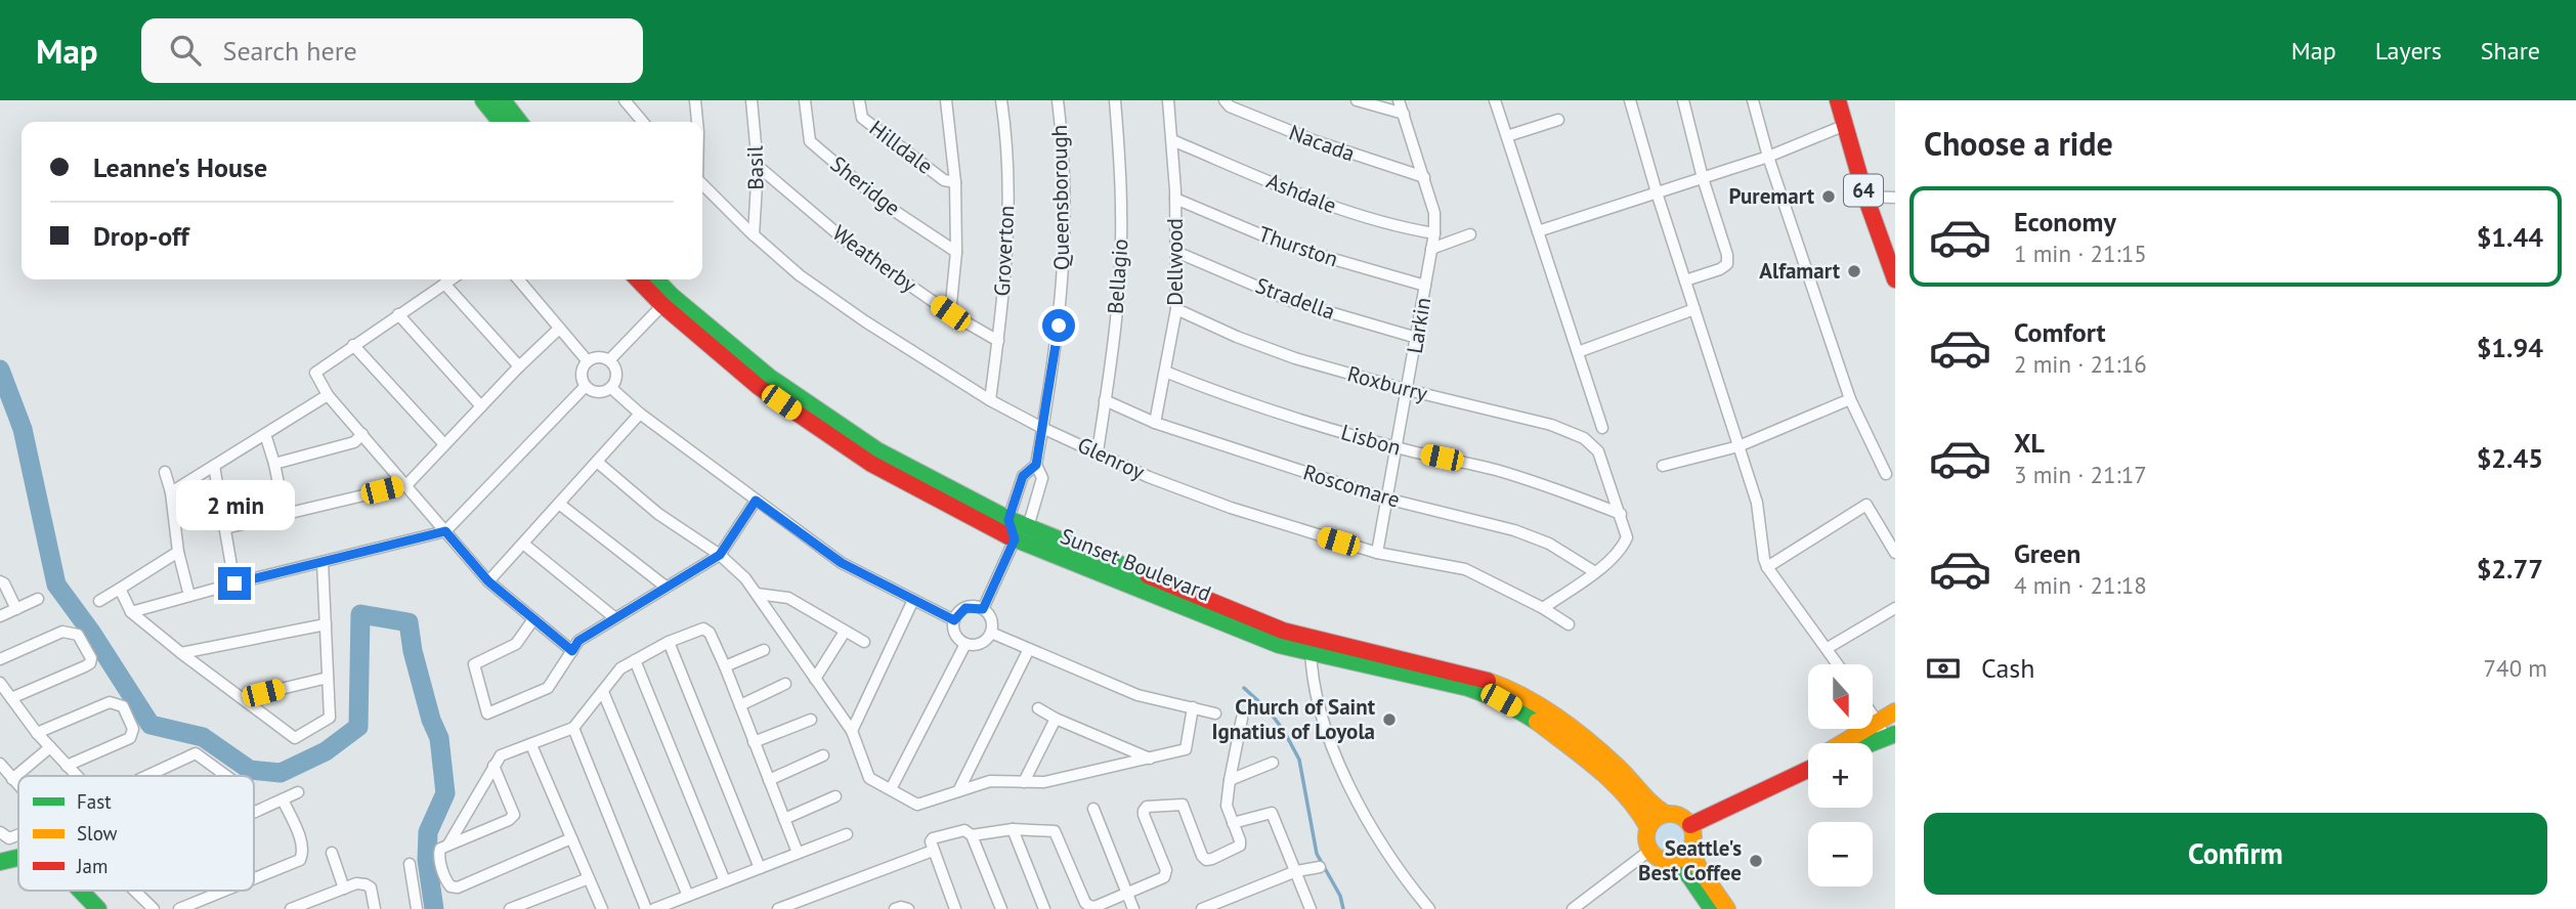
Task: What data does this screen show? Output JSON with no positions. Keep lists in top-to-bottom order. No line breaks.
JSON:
{"streets":{"main road":["64","Sunset Boulevard"],"street":["Nacada","Hilldale","Basil","Sheridge","Ashdale","Queensborough","Thurston","Groverton","Weatherby","Dellwood","Bellagio","Stradella","Larkin","Roxburry","Lisbon","Glenroy","Roscomare"]},"crossings":[["Nacada","Larkin"],["Basil","Weatherby"],["Basil","Glenroy"],["Ashdale","Dellwood"],["Ashdale","Larkin"],["Queensborough","Glenroy"],["Thurston","Dellwood"],["Thurston","Larkin"],["Groverton","Weatherby"],["Groverton","Glenroy"],["Dellwood","Stradella"],["Dellwood","Roxburry"],["Dellwood","Lisbon"],["Dellwood","Roscomare"],["Bellagio","Glenroy"],["Bellagio","Roscomare"],["Stradella","Larkin"],["Larkin","Roxburry"],["Larkin","Lisbon"],["Larkin","Glenroy"],["Larkin","Roscomare"],["Roxburry","Lisbon"]],"places":["Puremart","Alfamart","Church of Saint Ignatius of Loyola","Seattle's Best Coffee"],"legend":["Fast","Slow","Jam"],"north":"bottom","page":{"header":"Map","search":"Search here","nav":["Map","Layers","Share"],"heading":"Choose a ride","banner":["Leanne's House","Drop-off"],"list":[{"name":"Economy","note":"1 min · 21:15","value":"$1.44"},{"name":"Comfort","note":"2 min · 21:16","value":"$1.94"},{"name":"XL","note":"3 min · 21:17","value":"$2.45"},{"name":"Green","note":"4 min · 21:18","value":"$2.77"}],"bubble":"2 min","pay":["Cash","740 m"],"map_buttons":["+","−"],"buttons":"Confirm"}}
